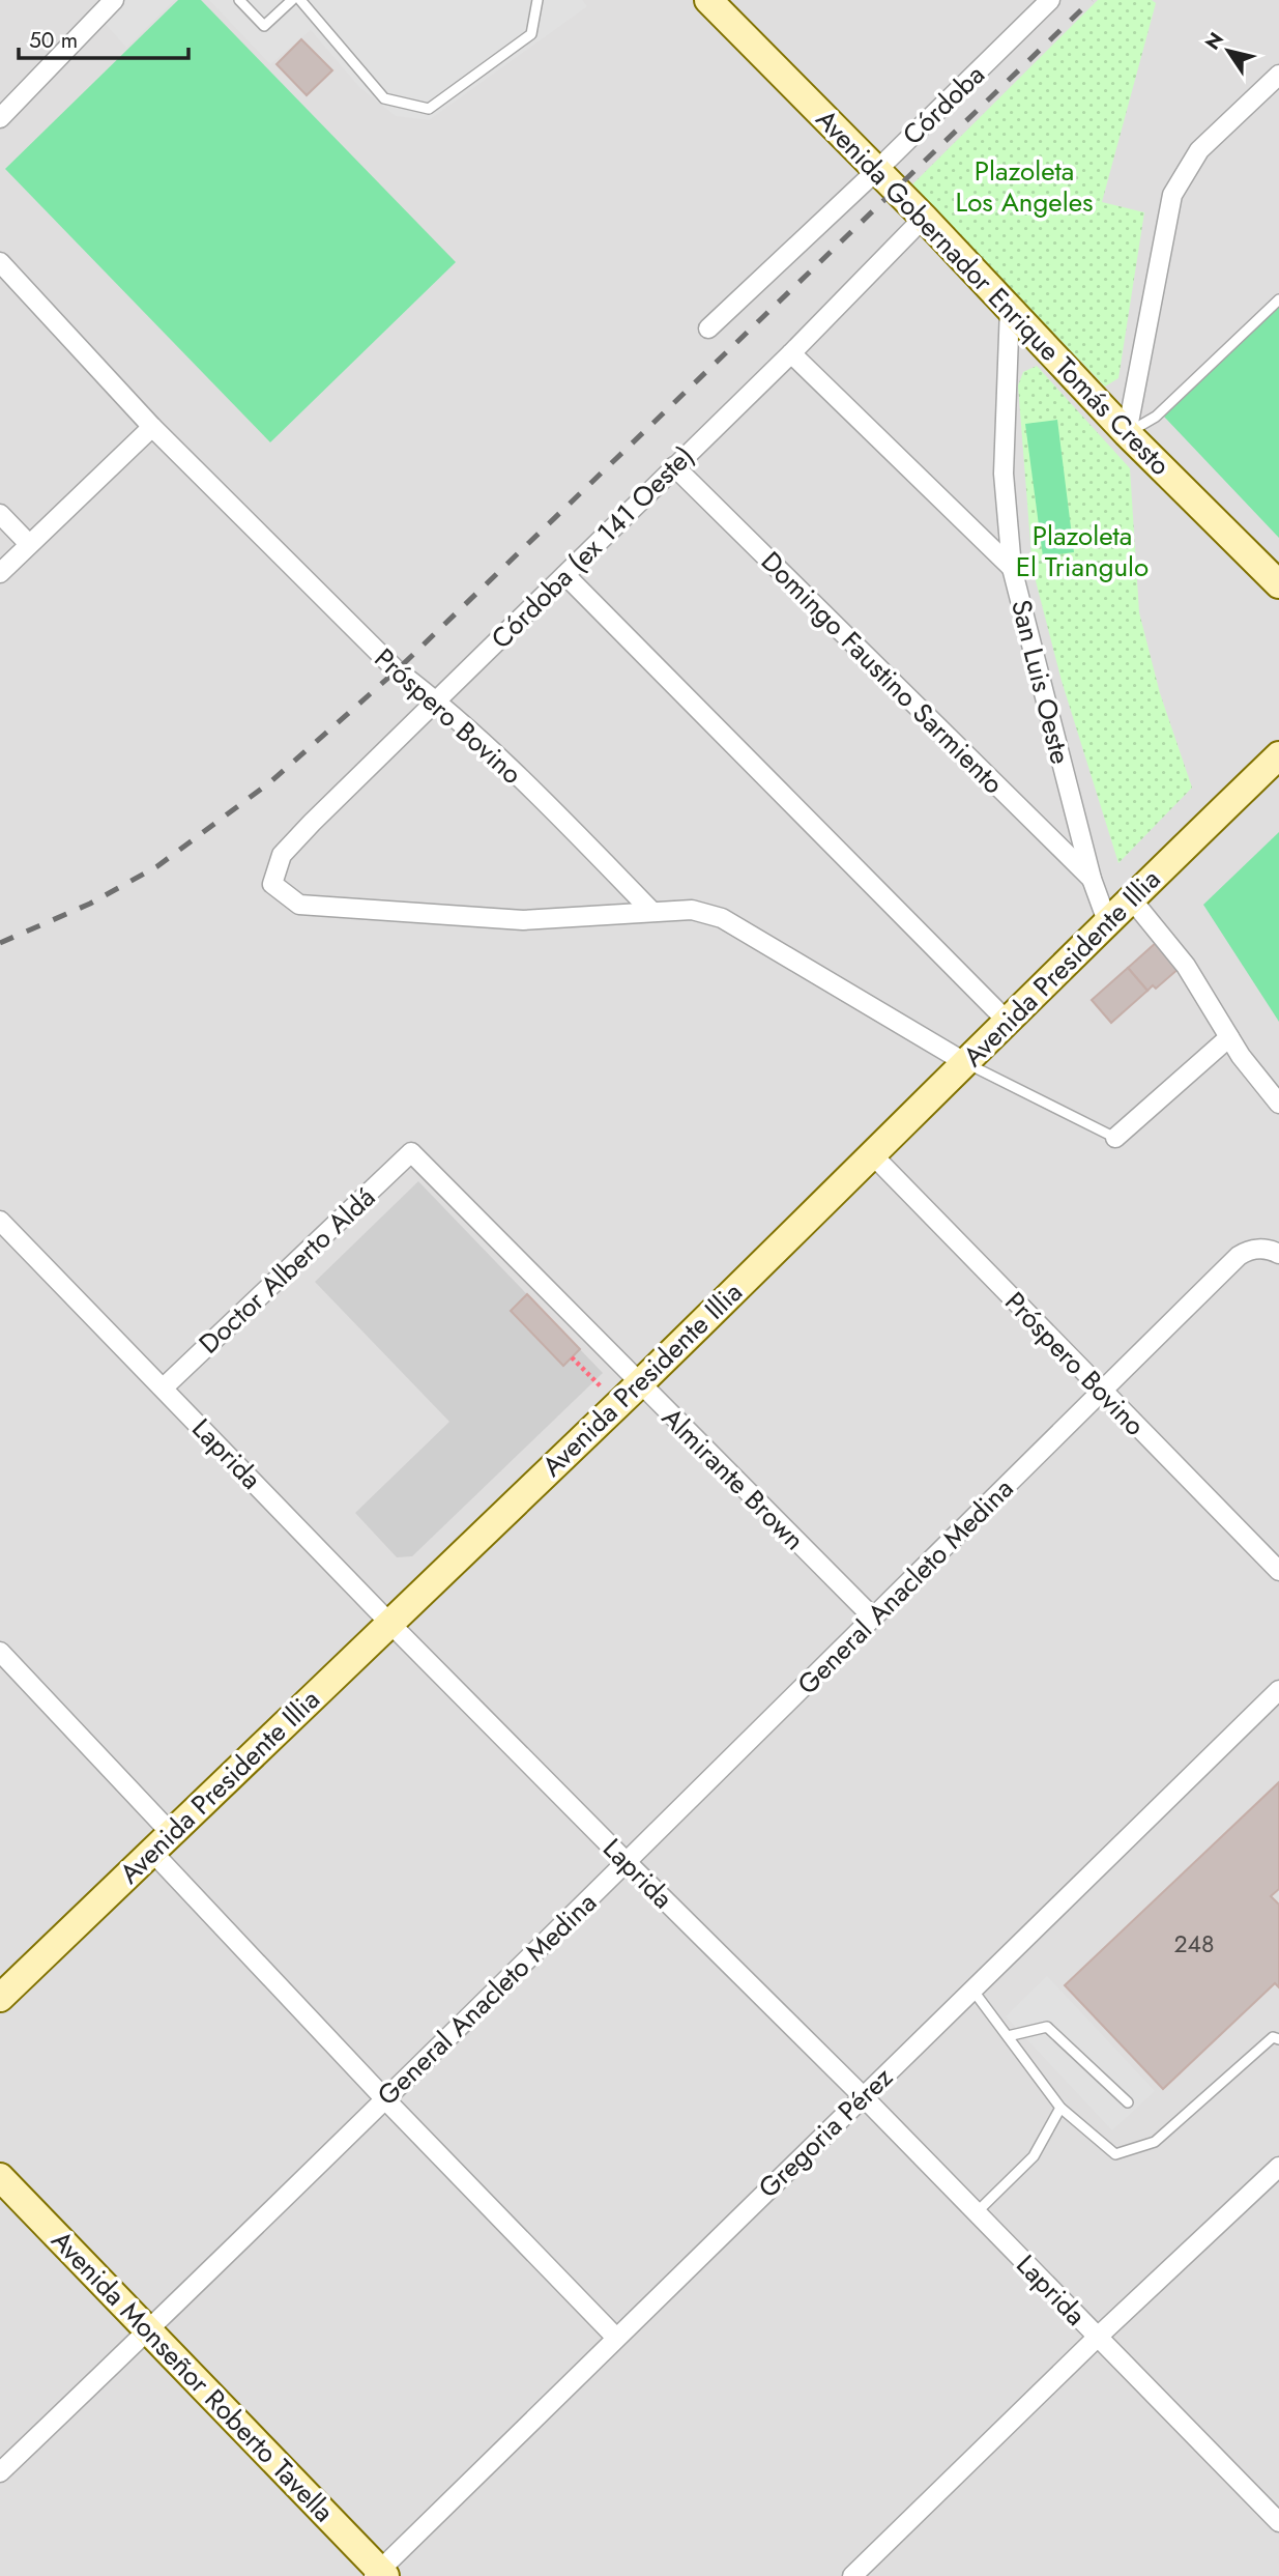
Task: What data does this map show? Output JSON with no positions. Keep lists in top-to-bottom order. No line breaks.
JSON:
{"streets":{"main road":["Avenida Gobernador Enrique Tomás Cresto","Avenida Presidente Illia","Avenida Monseñor Roberto Tavella"],"street":["Córdoba","Córdoba (ex 141 Oeste)","Domingo Faustino Sarmiento","San Luis Oeste","Próspero Bovino","Doctor Alberto Aldá","Laprida","Almirante Brown","General Anacleto Medina","Gregoria Pérez"]},"crossings":[["Córdoba","Avenida Gobernador Enrique Tomás Cresto"],["Avenida Gobernador Enrique Tomás Cresto","Córdoba (ex 141 Oeste)"],["Avenida Gobernador Enrique Tomás Cresto","San Luis Oeste"],["Córdoba (ex 141 Oeste)","Domingo Faustino Sarmiento"],["Córdoba (ex 141 Oeste)","Próspero Bovino"],["Domingo Faustino Sarmiento","San Luis Oeste"],["San Luis Oeste","Avenida Presidente Illia"],["Próspero Bovino","Avenida Presidente Illia"],["Próspero Bovino","General Anacleto Medina"],["Avenida Presidente Illia","Laprida"],["Avenida Presidente Illia","Almirante Brown"],["Doctor Alberto Aldá","Laprida"],["Doctor Alberto Aldá","Almirante Brown"],["Laprida","General Anacleto Medina"],["Laprida","Gregoria Pérez"],["Almirante Brown","General Anacleto Medina"],["General Anacleto Medina","Avenida Monseñor Roberto Tavella"],["Gregoria Pérez","Avenida Monseñor Roberto Tavella"]],"parks":["Plazoleta Los Angeles","Plazoleta El Triangulo"],"house_numbers":["248"],"scale_bar":"50 m","north":"top left"}
